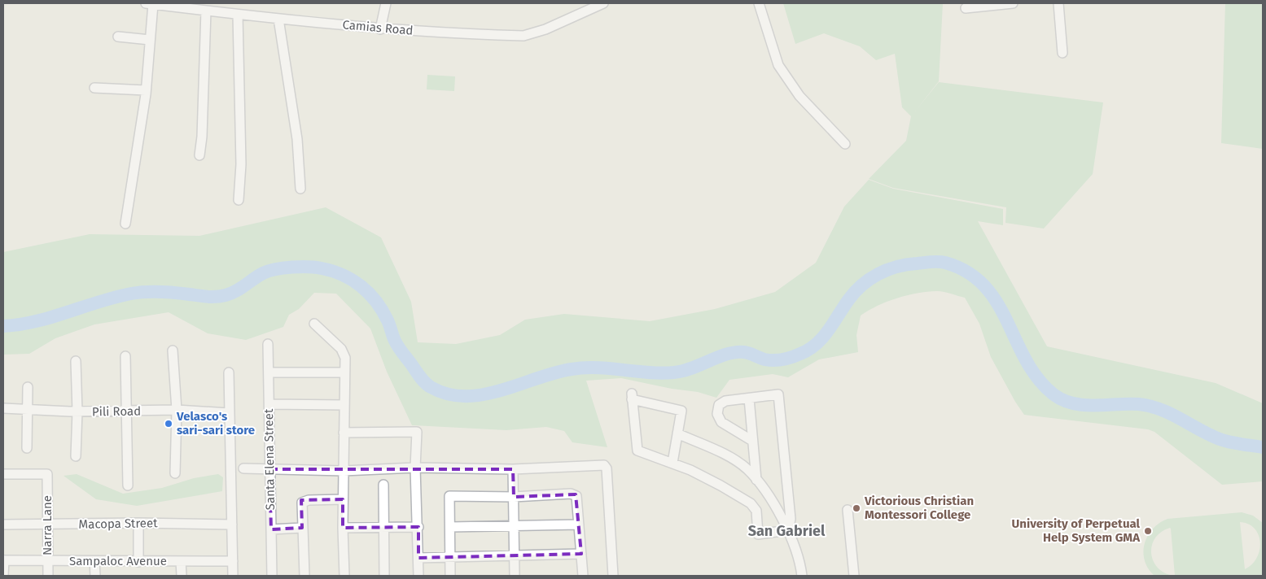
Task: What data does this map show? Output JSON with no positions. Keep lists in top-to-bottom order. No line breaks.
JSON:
{"streets":{"street":["Camias Road","Pili Road","Santa Elena Street","Macopa Street","Narra Lane","Sampaloc Avenue"]},"crossings":[["Macopa Street","Narra Lane"],["Narra Lane","Sampaloc Avenue"]],"districts":["San Gabriel"],"places":["Velasco's sari-sari store","Victorious Christian Montessori College","University of Perpetual Help System GMA"]}
